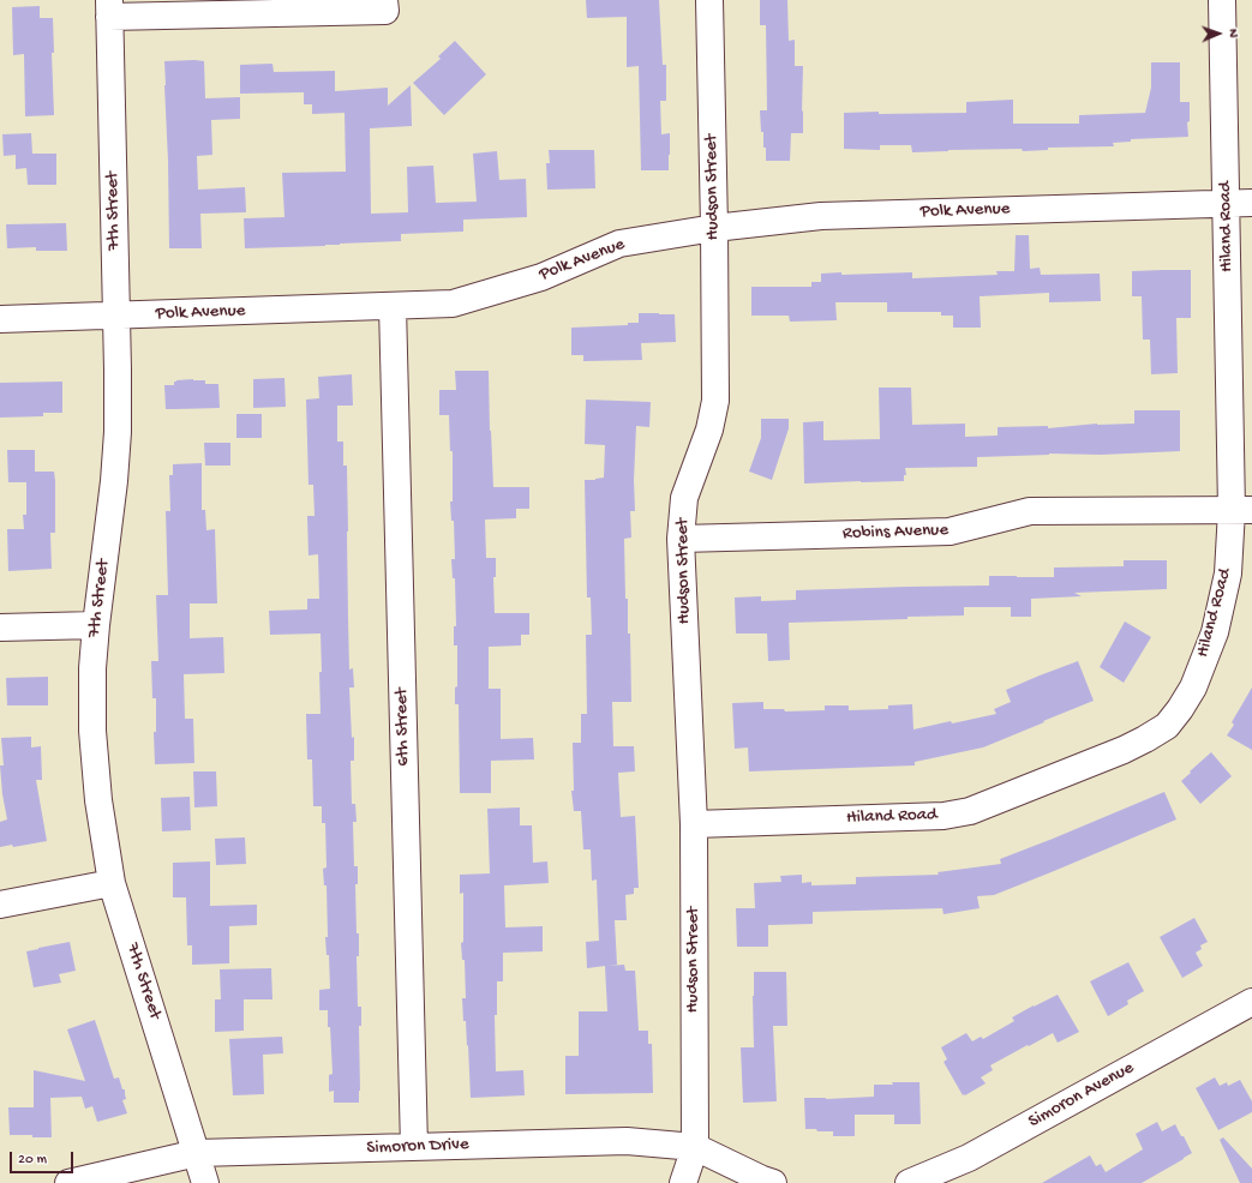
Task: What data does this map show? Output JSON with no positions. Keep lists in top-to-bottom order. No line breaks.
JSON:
{"streets":{"street":["Hudson Street","7th Street","Polk Avenue","Hiland Road","Robins Avenue","6th Street","Simoron Avenue","Simoron Drive"]},"crossings":[["Hudson Street","Polk Avenue"],["Hudson Street","Hiland Road"],["Hudson Street","Robins Avenue"],["Hudson Street","Simoron Drive"],["7th Street","Polk Avenue"],["7th Street","Simoron Drive"],["Polk Avenue","Hiland Road"],["Polk Avenue","6th Street"],["Hiland Road","Robins Avenue"],["6th Street","Simoron Drive"]],"scale_bar":"20 m","north":"right"}
